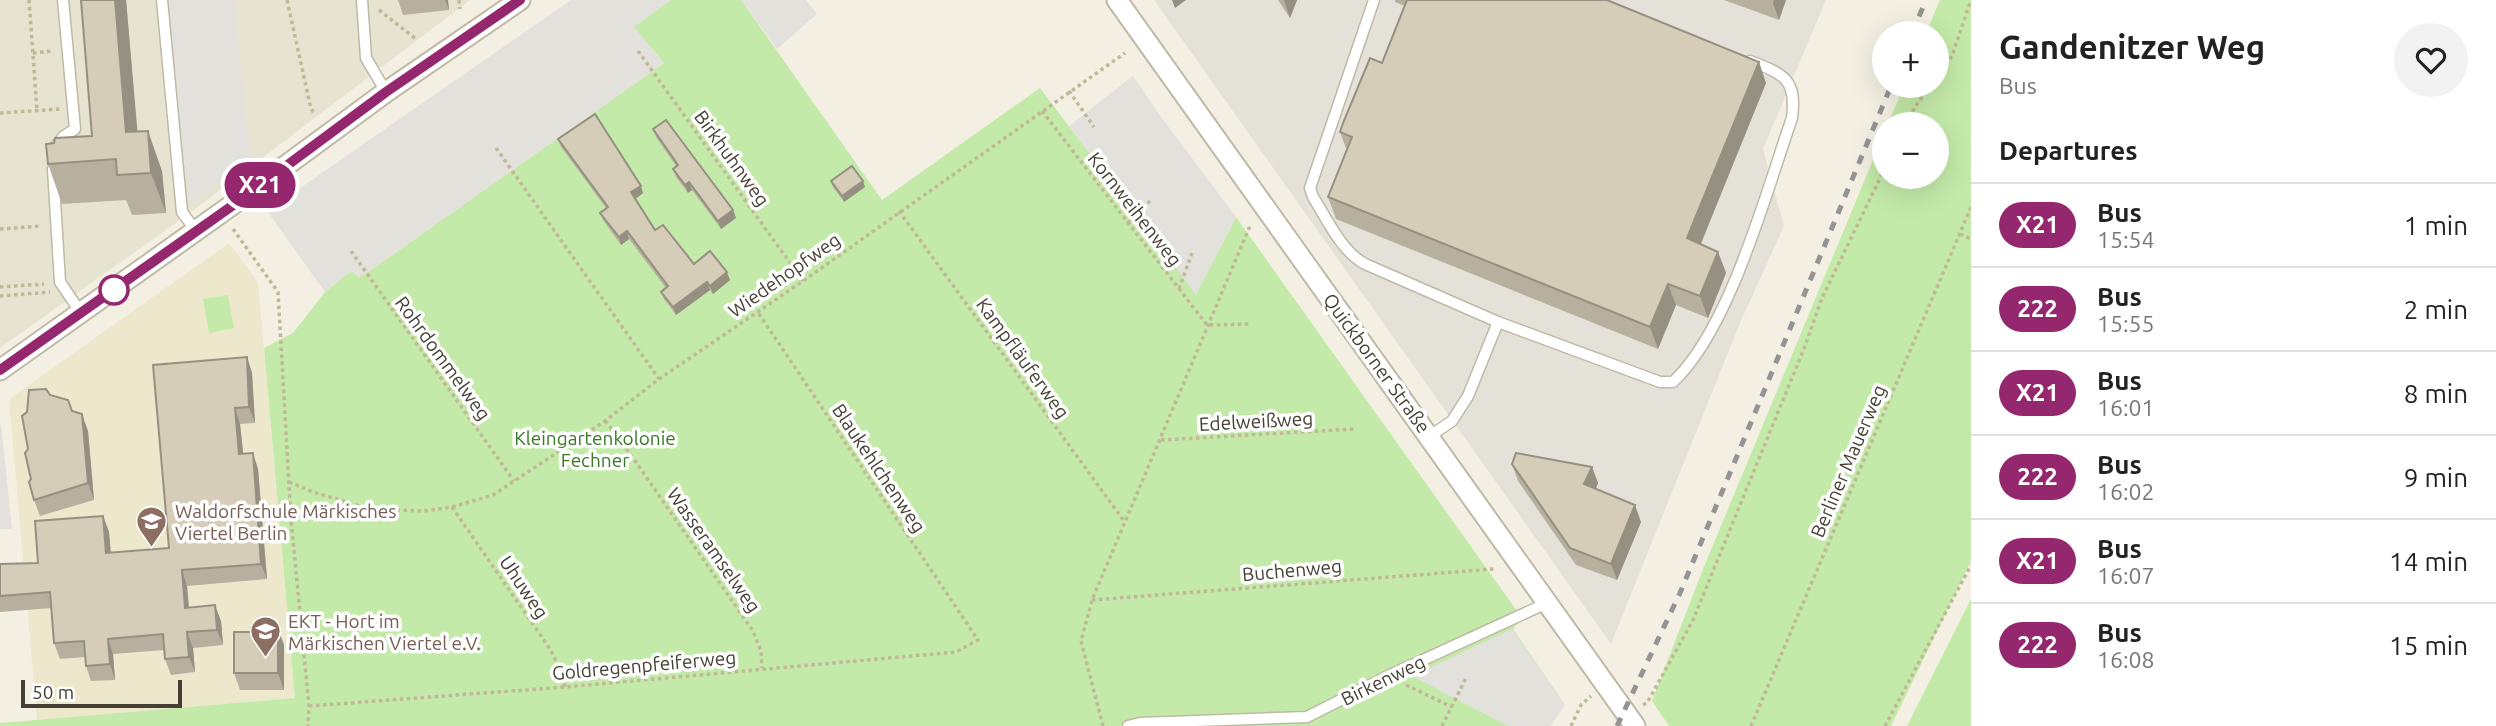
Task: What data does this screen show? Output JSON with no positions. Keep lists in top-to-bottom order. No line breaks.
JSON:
{"streets":{"street":["Quickborner Straße"],"lane":["Birkenweg"],"path":["Birkhuhnweg","Kornweihenweg","Wiedehopfweg","Rohrdommelweg","Kampfläuferweg","Edelweißweg","Berliner Mauerweg","Blaukehlchenweg","Wasseramselweg","Buchenweg","Uhuweg","Goldregenpfeiferweg"]},"crossings":[["Birkhuhnweg","Wiedehopfweg"],["Kornweihenweg","Wiedehopfweg"],["Wiedehopfweg","Rohrdommelweg"],["Wiedehopfweg","Kampfläuferweg"],["Wiedehopfweg","Blaukehlchenweg"],["Wiedehopfweg","Wasseramselweg"],["Wiedehopfweg","Uhuweg"],["Quickborner Straße","Birkenweg"],["Blaukehlchenweg","Goldregenpfeiferweg"],["Wasseramselweg","Goldregenpfeiferweg"],["Uhuweg","Goldregenpfeiferweg"]],"parks":["Kleingartenkolonie Fechner"],"places":{"school or university":["Waldorfschule Märkisches Viertel Berlin","EKT - Hort im Märkischen Viertel e.V."]},"lines":["bus line X21"],"scale_bar":"50 m","page":{"on_map":"X21","heading":[["Gandenitzer Weg","Bus"],"Departures"],"map_buttons":["+","−"],"list":[{"mark":"X21","name":"Bus","note":"15:54","value":"1 min"},{"mark":"222","name":"Bus","note":"15:55","value":"2 min"},{"mark":"X21","name":"Bus","note":"16:01","value":"8 min"},{"mark":"222","name":"Bus","note":"16:02","value":"9 min"},{"mark":"X21","name":"Bus","note":"16:07","value":"14 min"},{"mark":"222","name":"Bus","note":"16:08","value":"15 min"}],"scale":"50 m"}}
